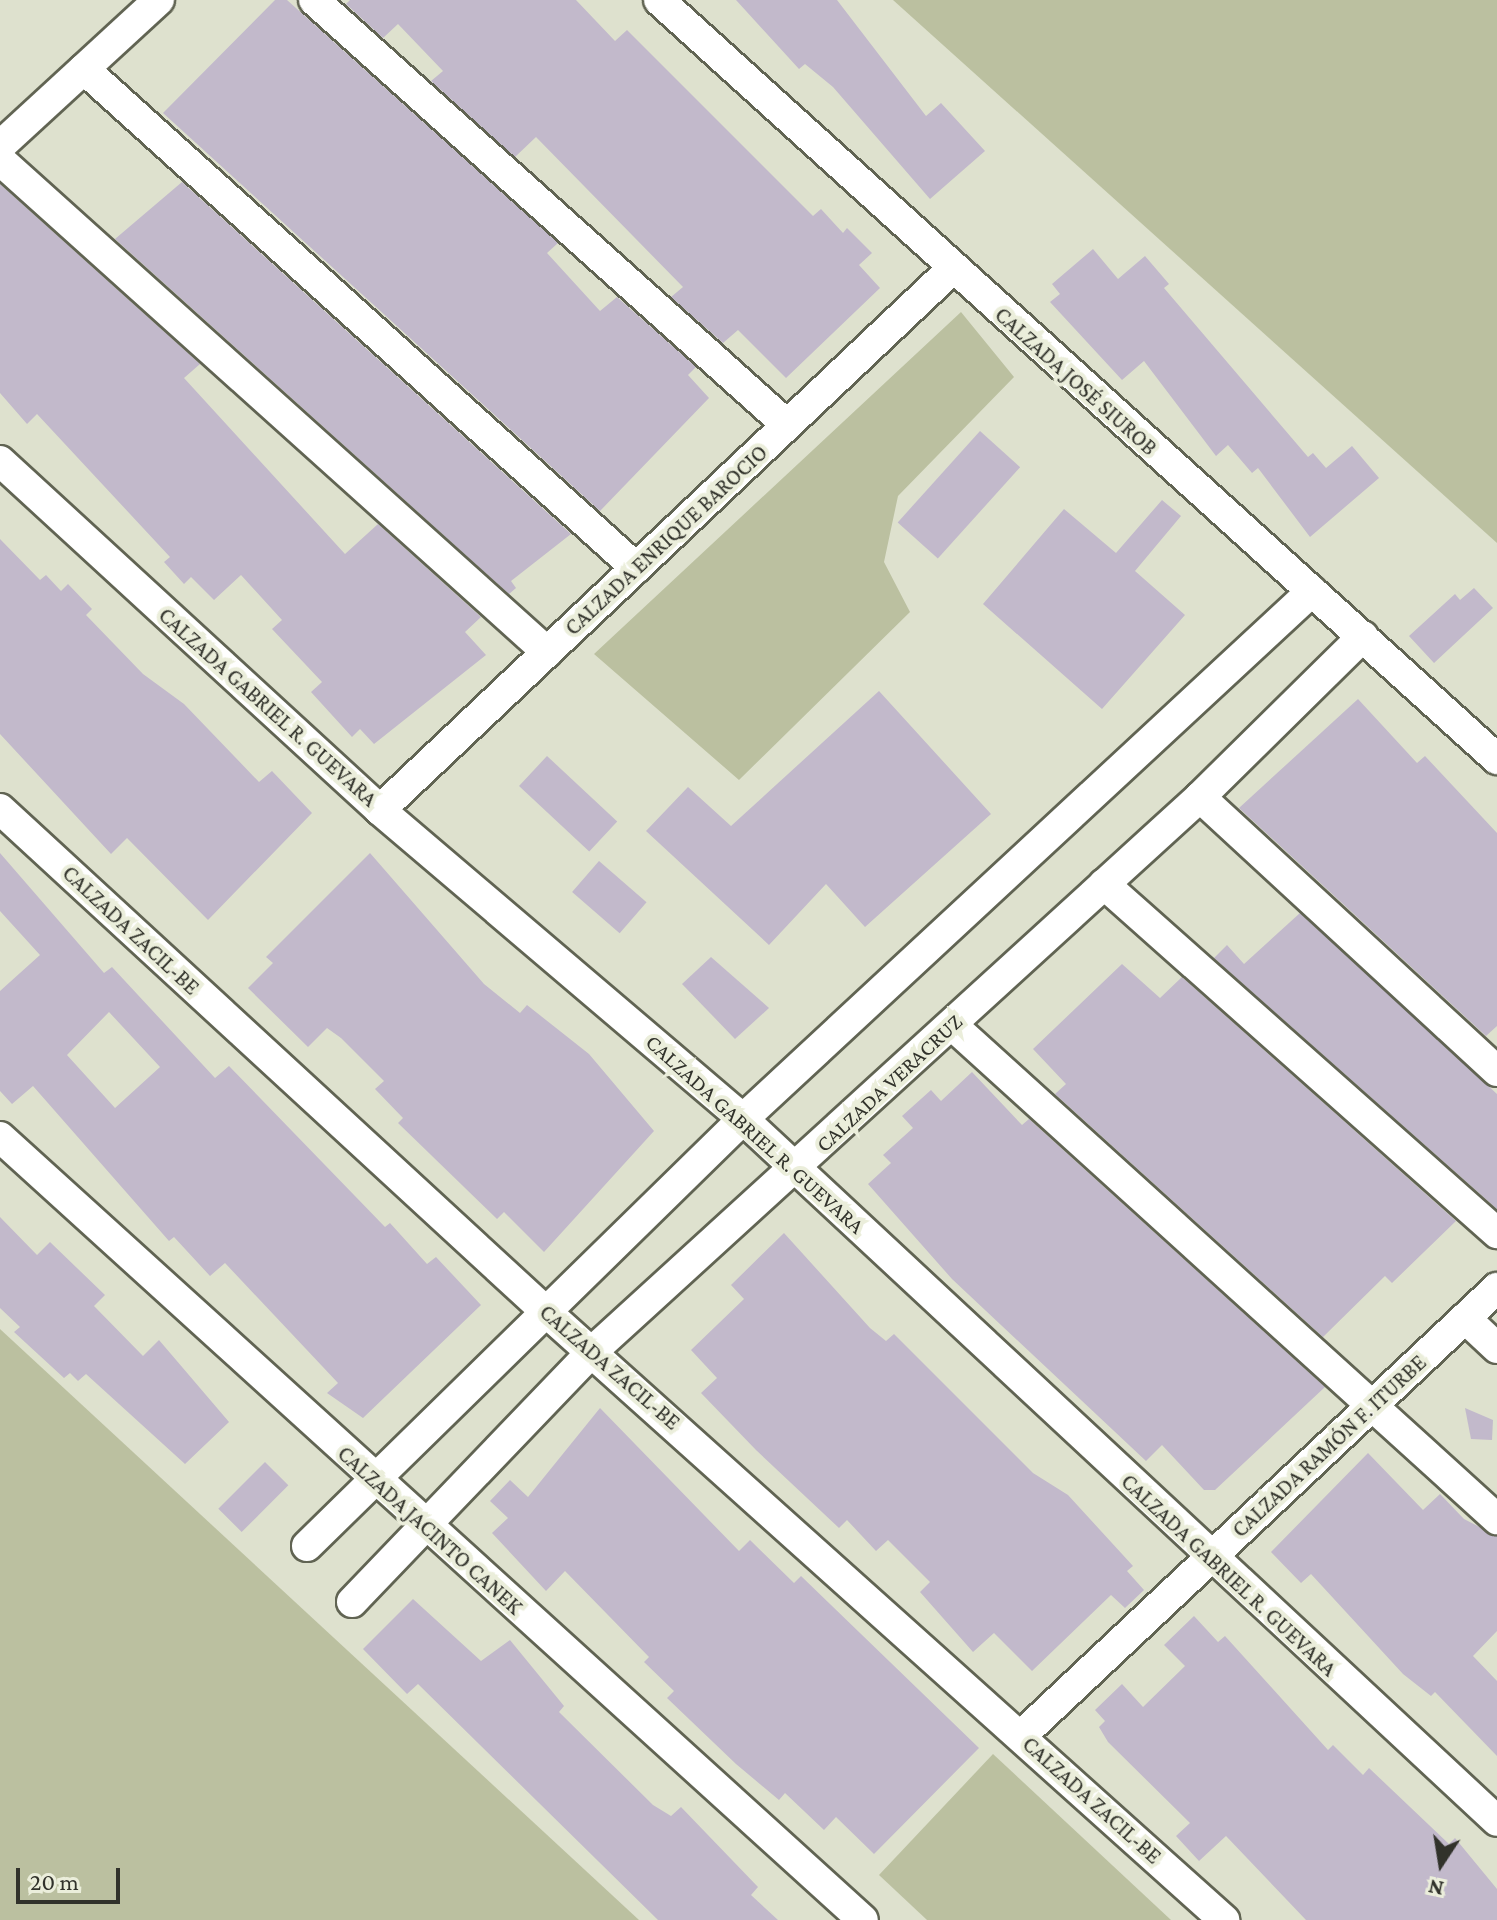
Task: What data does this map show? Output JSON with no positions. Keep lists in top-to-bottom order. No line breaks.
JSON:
{"streets":{"street":["CALZADA JOSÉ SIUROB","CALZADA ENRIQUE BAROCIO","CALZADA GABRIEL R. GUEVARA","CALZADA ZACIL-BE","CALZADA VERACRUZ","CALZADA RAMÓN F. ITURBE","CALZADA JACINTO CANEK"]},"crossings":[["CALZADA JOSÉ SIUROB","CALZADA ENRIQUE BAROCIO"],["CALZADA JOSÉ SIUROB","CALZADA VERACRUZ"],["CALZADA ENRIQUE BAROCIO","CALZADA GABRIEL R. GUEVARA"],["CALZADA GABRIEL R. GUEVARA","CALZADA VERACRUZ"],["CALZADA GABRIEL R. GUEVARA","CALZADA RAMÓN F. ITURBE"],["CALZADA ZACIL-BE","CALZADA VERACRUZ"],["CALZADA ZACIL-BE","CALZADA RAMÓN F. ITURBE"],["CALZADA VERACRUZ","CALZADA JACINTO CANEK"]],"scale_bar":"20 m","north":"bottom"}
